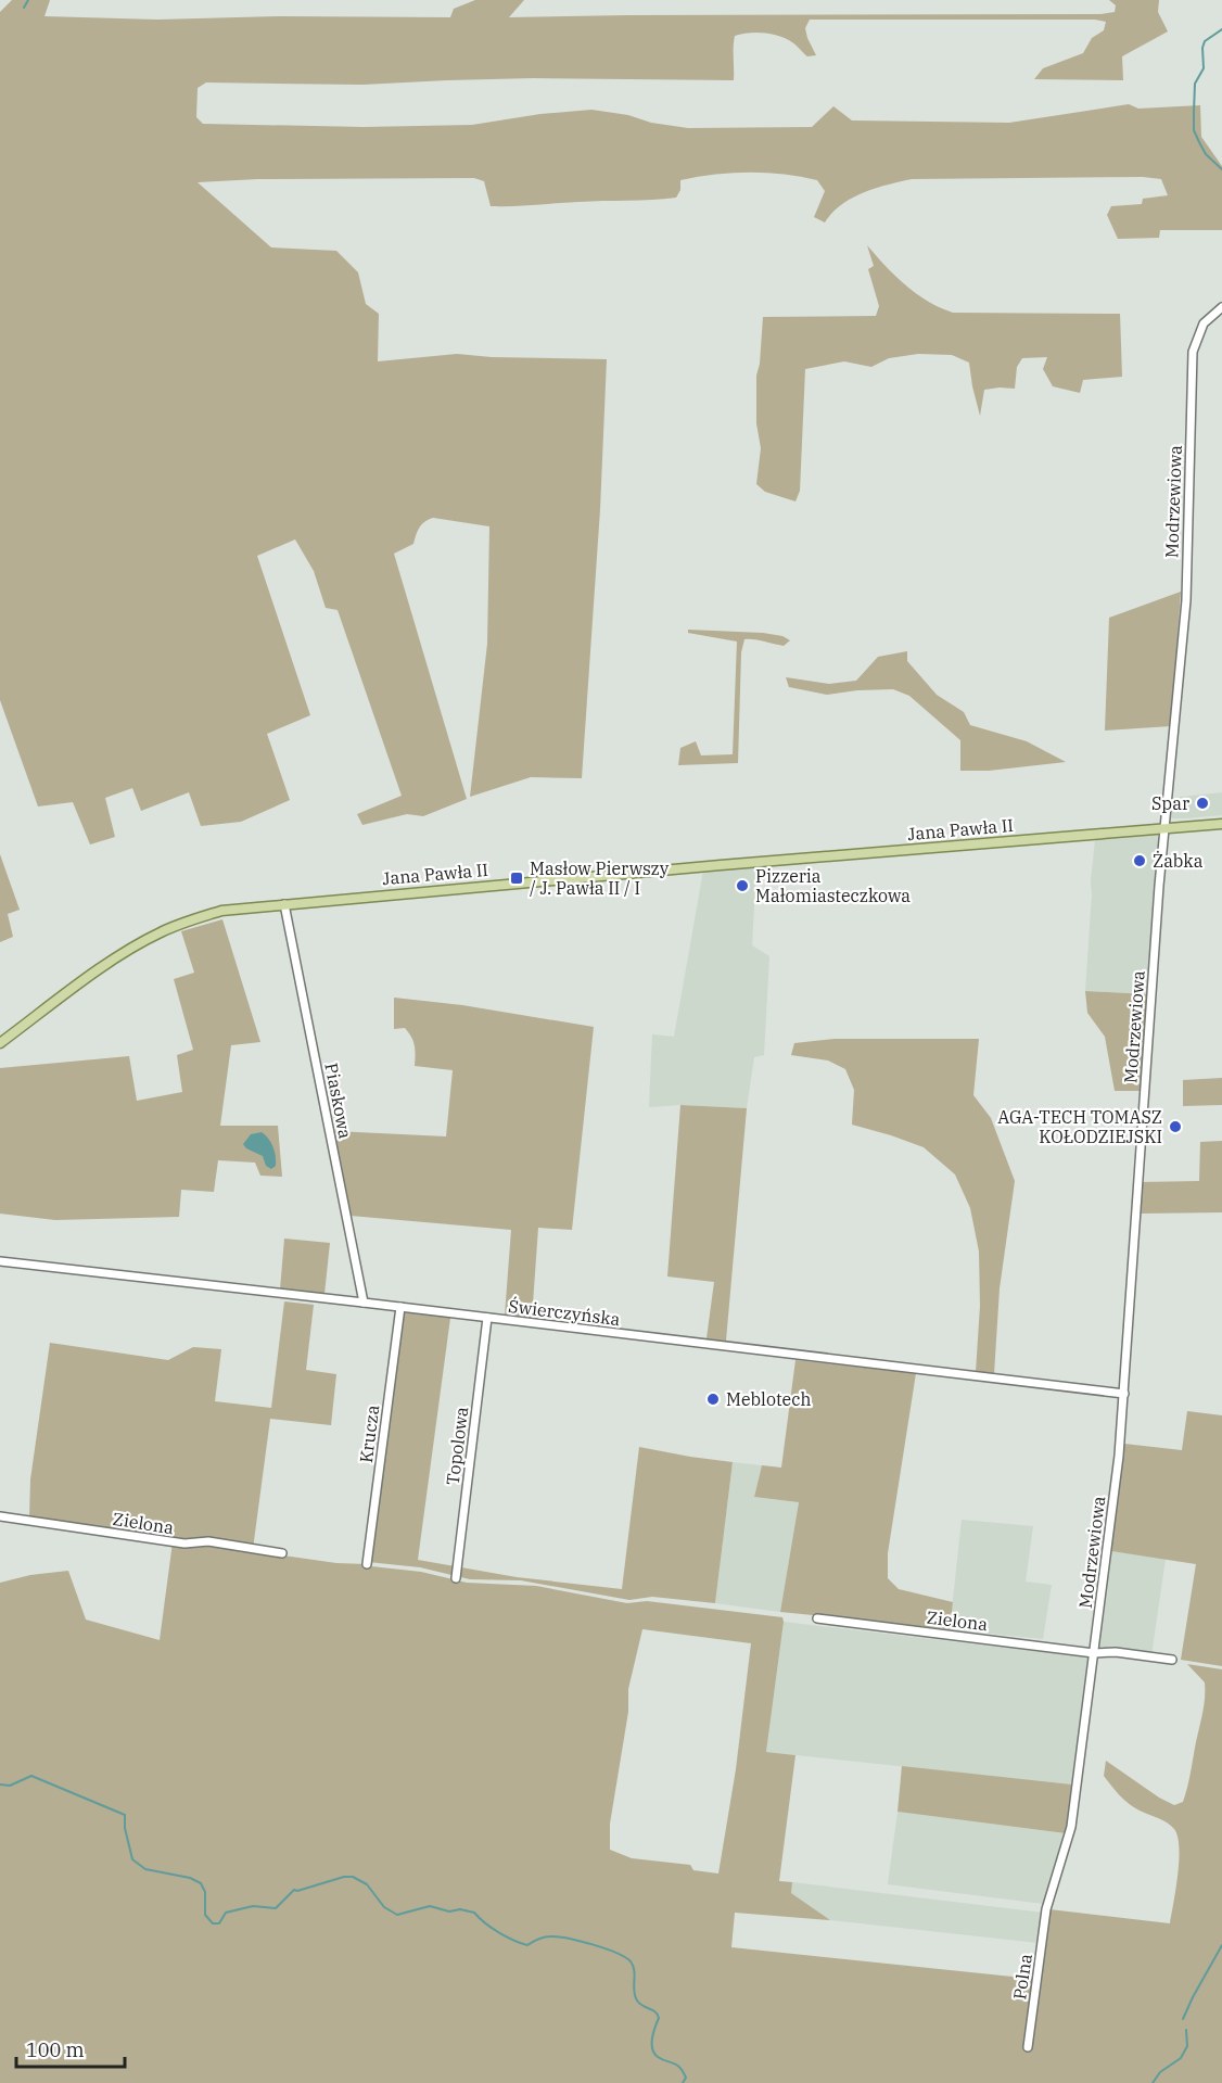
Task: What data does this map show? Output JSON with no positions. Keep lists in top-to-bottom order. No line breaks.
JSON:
{"streets":{"main road":["Jana Pawła II"],"street":["Modrzewiowa","Piaskowa","Świerczyńska","Krucza","Topolowa","Zielona","Polna"]},"crossings":[["Modrzewiowa","Jana Pawła II"],["Modrzewiowa","Świerczyńska"],["Modrzewiowa","Zielona"],["Modrzewiowa","Polna"],["Jana Pawła II","Piaskowa"],["Piaskowa","Świerczyńska"],["Świerczyńska","Krucza"],["Świerczyńska","Topolowa"]],"places":{"other":["Spar","Żabka","Pizzeria Małomiasteczkowa","AGA-TECH TOMASZ KOŁODZIEJSKI","Meblotech"],"transit":["Masłow Pierwszy / J. Pawła II / I"]},"scale_bar":"100 m"}
